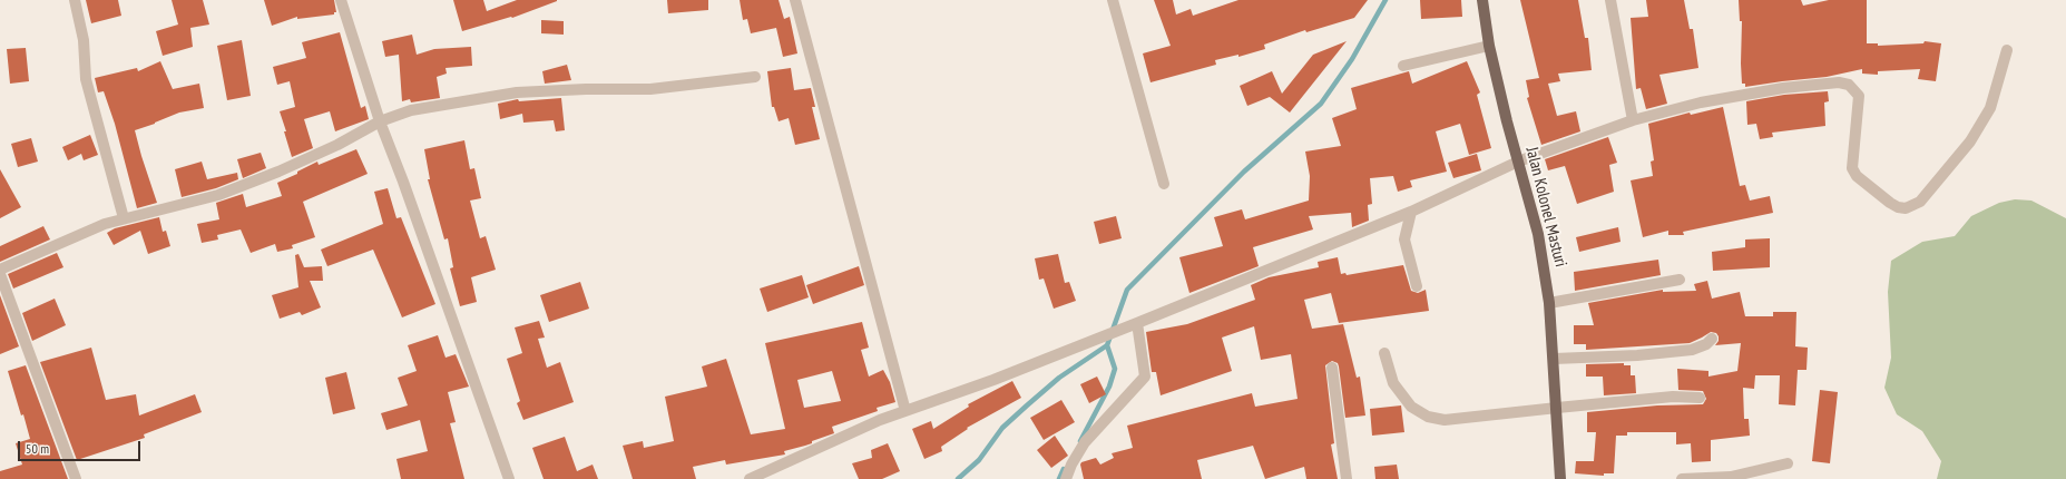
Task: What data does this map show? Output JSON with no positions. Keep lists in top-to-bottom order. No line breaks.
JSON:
{"streets":{"main road":["Jalan Kolonel Masturi"]},"scale_bar":"50 m"}
